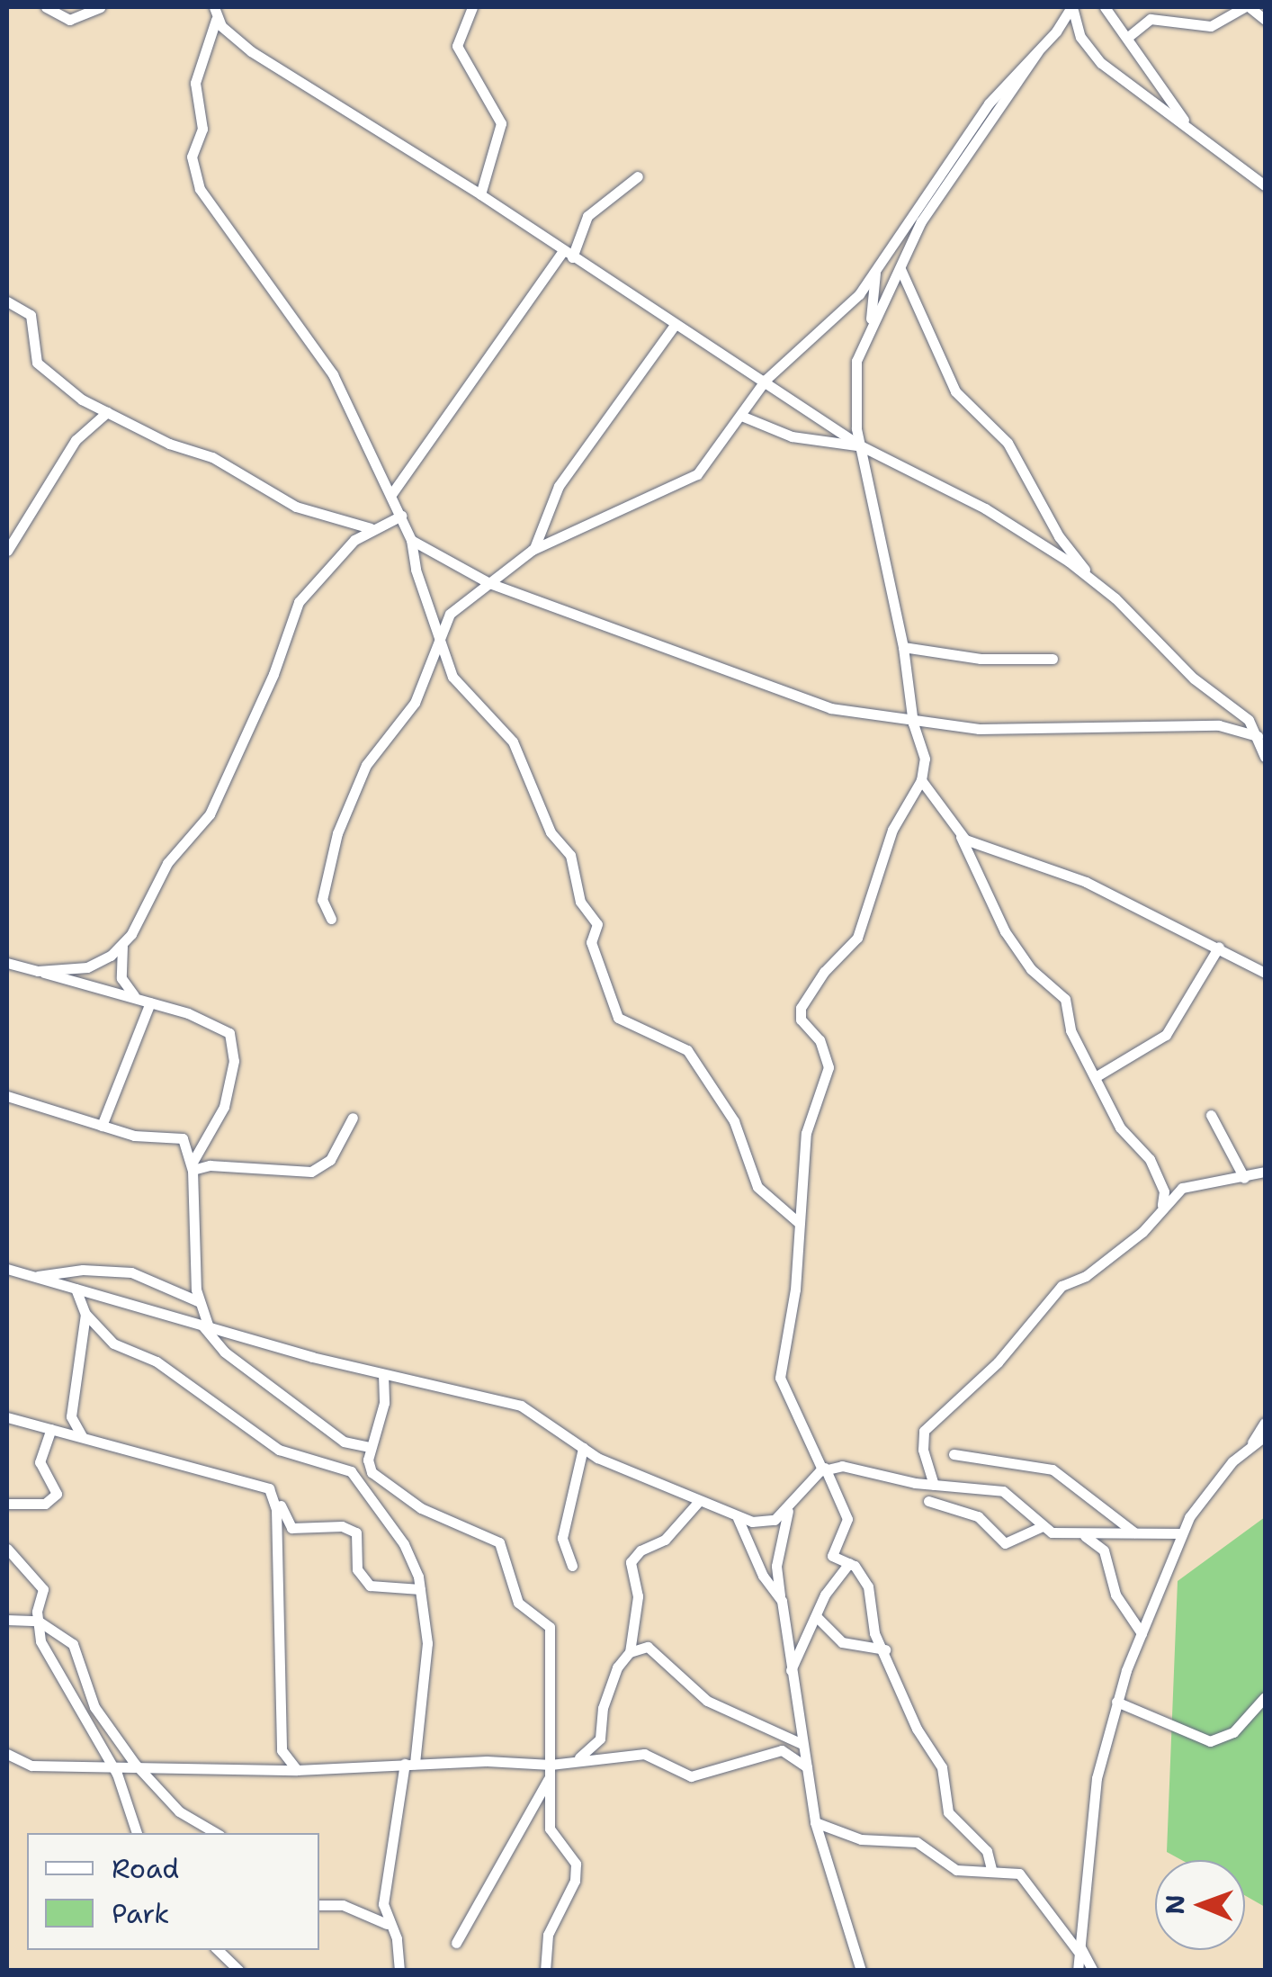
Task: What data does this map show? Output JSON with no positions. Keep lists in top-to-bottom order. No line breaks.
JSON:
{"legend":["Road","Park"],"north":"left"}
